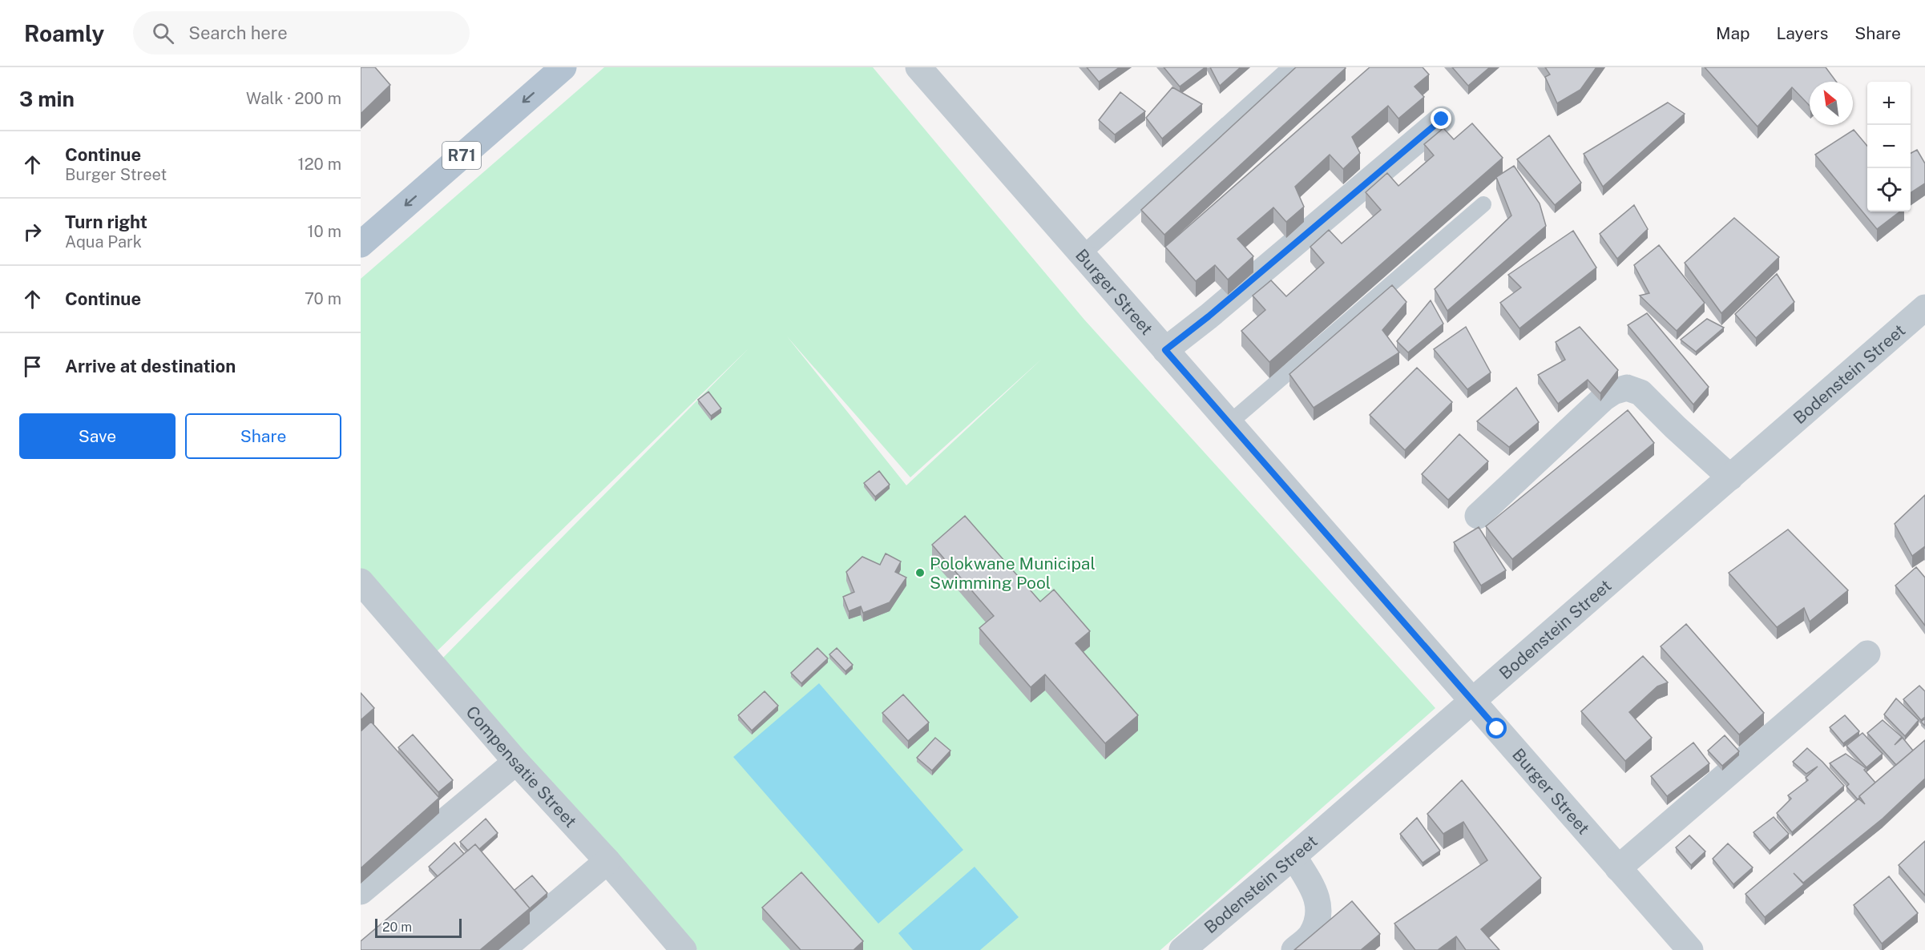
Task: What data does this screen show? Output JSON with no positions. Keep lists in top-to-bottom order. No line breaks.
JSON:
{"streets":{"main road":["R71"],"street":["Burger Street","Bodenstein Street","Compensatie Street"]},"crossings":[["Burger Street","Bodenstein Street"]],"places":["Polokwane Municipal Swimming Pool"],"scale_bar":"20 m","north":"top left","page":{"header":"Roamly","search":"Search here","nav":["Map","Layers","Share"],"heading":["3 min","Walk · 200 m"],"map_buttons":["+","−"],"list":[["Continue","Burger Street","120 m"],["Turn right","Aqua Park","10 m"],["Continue","70 m"],"Arrive at destination"],"buttons":["Save","Share"],"scale":"20 m"}}
